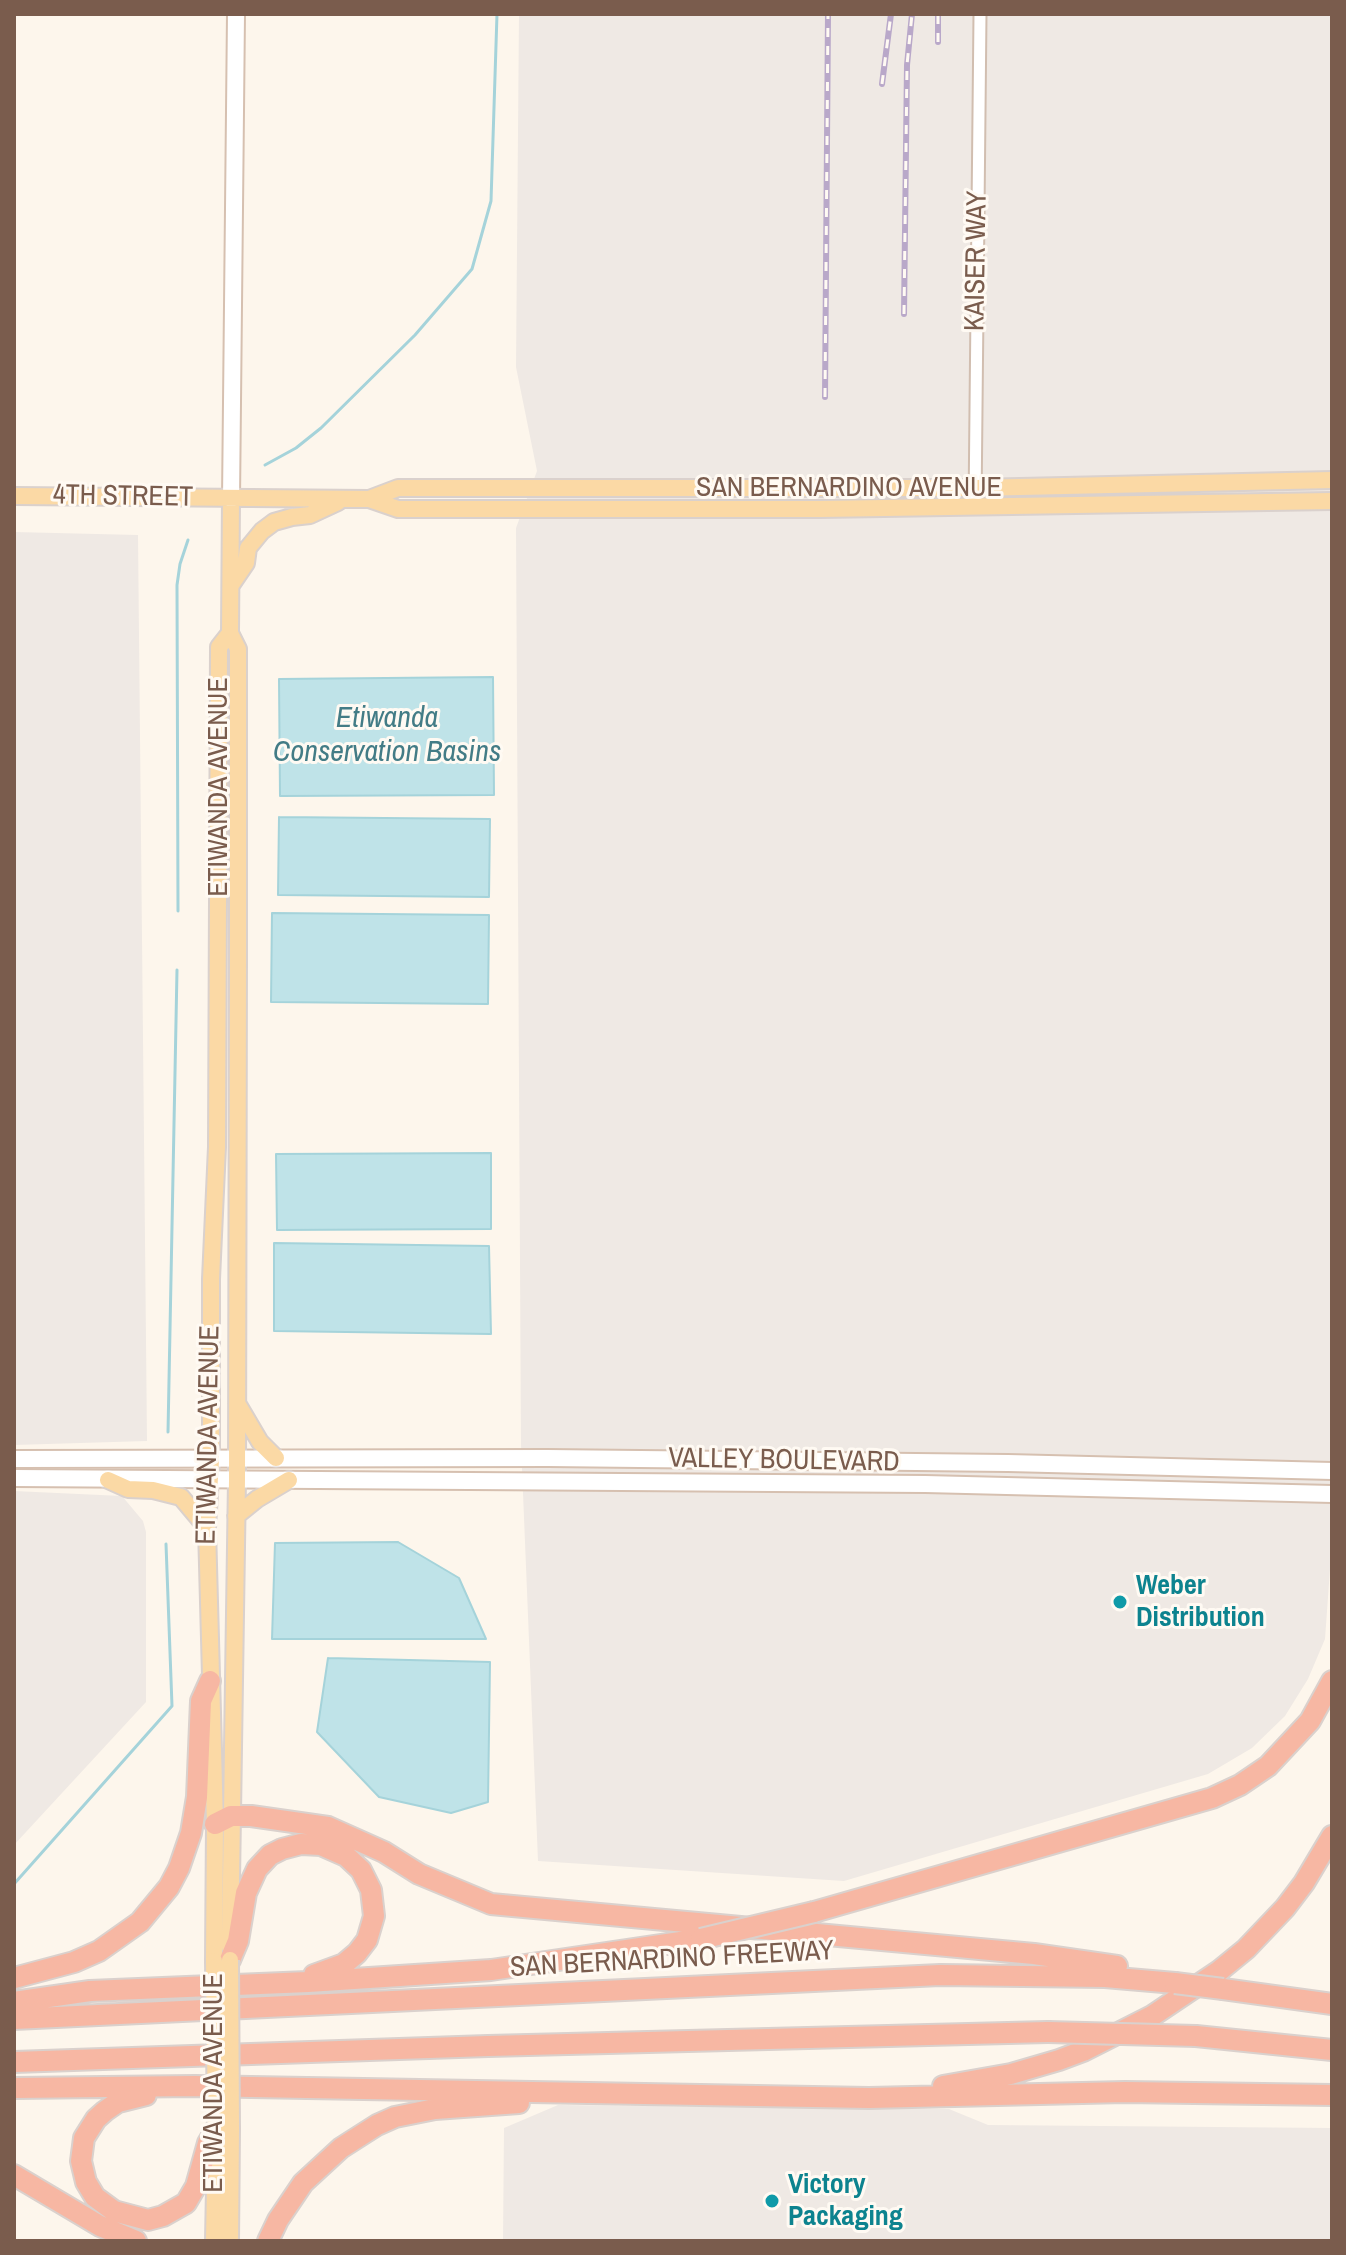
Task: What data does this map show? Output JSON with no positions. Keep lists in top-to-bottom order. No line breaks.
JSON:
{"streets":{"highway":["SAN BERNARDINO FREEWAY"],"main road":["SAN BERNARDINO AVENUE","4TH STREET","ETIWANDA AVENUE","VALLEY BOULEVARD"],"street":["KAISER WAY"]},"crossings":[["KAISER WAY","SAN BERNARDINO AVENUE"],["SAN BERNARDINO AVENUE","4TH STREET"],["SAN BERNARDINO AVENUE","ETIWANDA AVENUE"],["4TH STREET","ETIWANDA AVENUE"],["ETIWANDA AVENUE","VALLEY BOULEVARD"]],"water":["Etiwanda Conservation Basins"],"places":["Weber Distribution","Victory Packaging"]}
